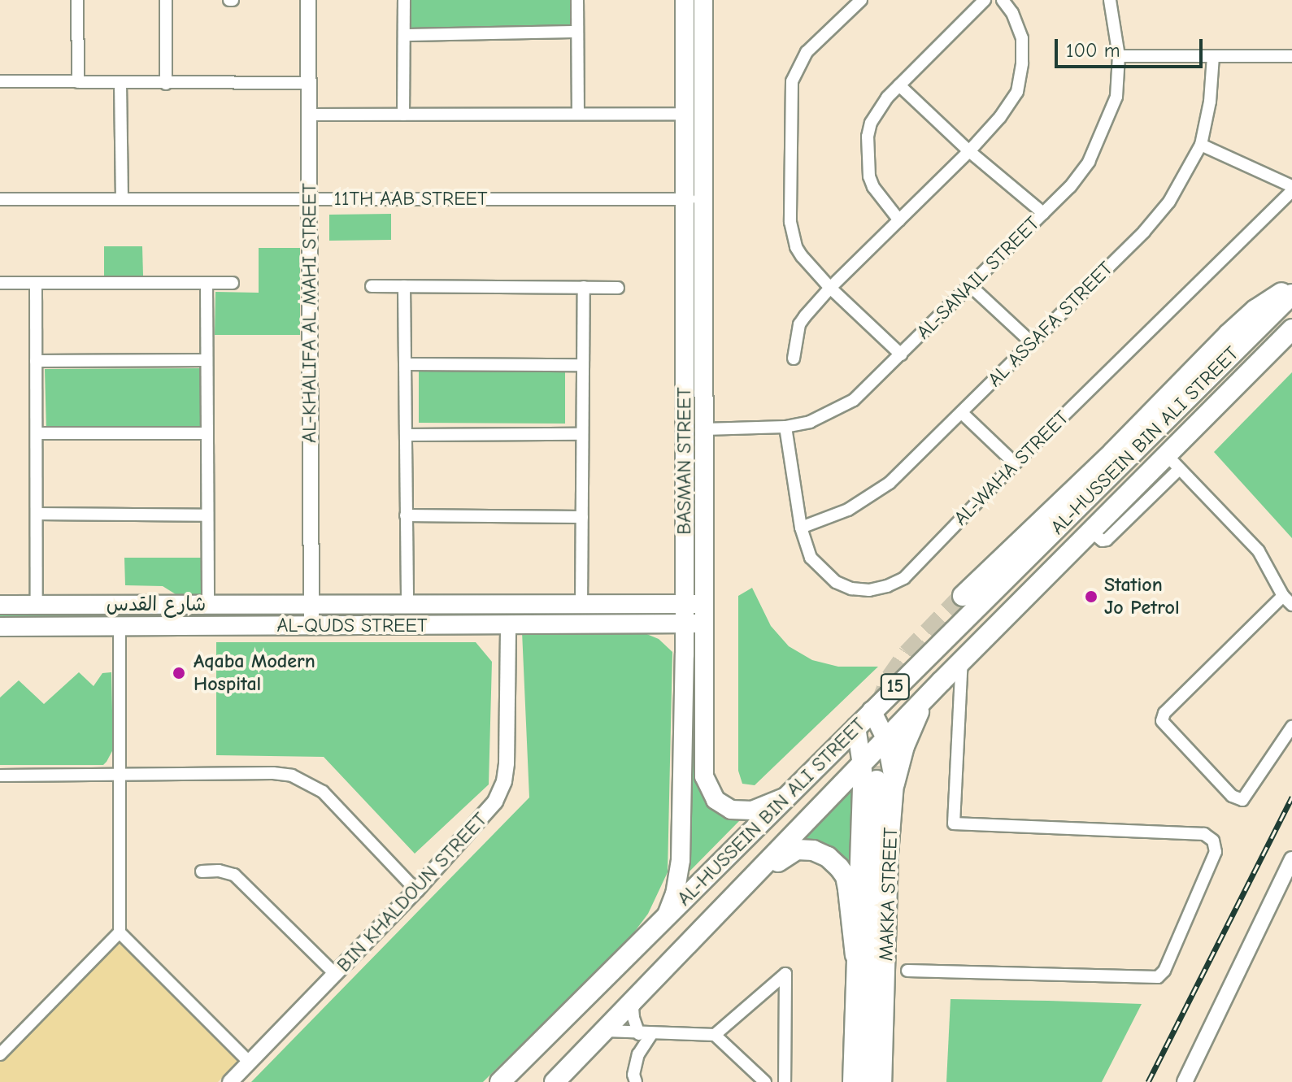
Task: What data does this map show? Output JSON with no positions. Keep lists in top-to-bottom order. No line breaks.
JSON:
{"streets":{"highway":["AL-HUSSEIN BIN ALI STREET","15"],"main road":["BASMAN STREET","شارع القدس","AL-QUDS STREET","MAKKA STREET"],"street":["11TH AAB STREET","AL-SANAIL STREET","AL-KHALIFA AL MAHI STREET","AL ASSAFA STREET","AL-WAHA STREET","BIN KHALDOUN STREET"]},"crossings":[["11TH AAB STREET","AL-KHALIFA AL MAHI STREET"],["11TH AAB STREET","BASMAN STREET"],["AL-SANAIL STREET","BASMAN STREET"],["AL-SANAIL STREET","AL-WAHA STREET"],["AL-KHALIFA AL MAHI STREET","شارع القدس"],["AL-KHALIFA AL MAHI STREET","AL-QUDS STREET"],["AL ASSAFA STREET","AL-WAHA STREET"],["AL-HUSSEIN BIN ALI STREET","BASMAN STREET"],["AL-HUSSEIN BIN ALI STREET","MAKKA STREET"],["BASMAN STREET","AL-QUDS STREET"],["شارع القدس","AL-QUDS STREET"],["AL-QUDS STREET","BIN KHALDOUN STREET"]],"places":["Station Jo Petrol","Aqaba Modern Hospital"],"scale_bar":"100 m"}
